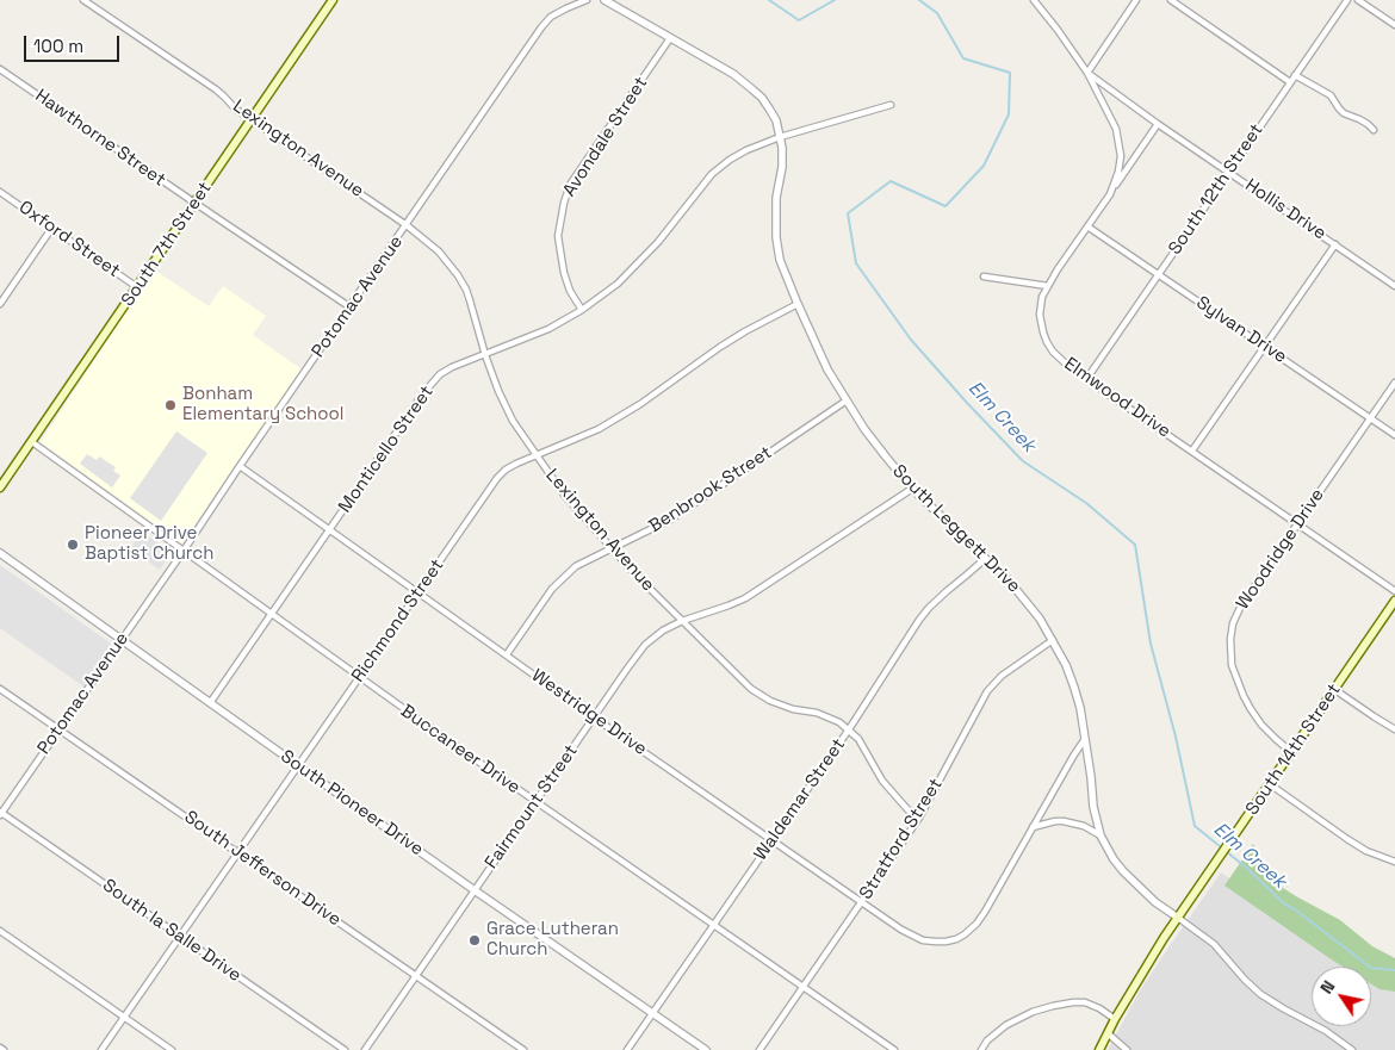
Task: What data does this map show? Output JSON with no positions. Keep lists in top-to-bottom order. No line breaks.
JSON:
{"streets":{"main road":["South 7th Street","South 14th Street"],"street":["Avondale Street","Hawthorne Street","Lexington Avenue","South 12th Street","Hollis Drive","Oxford Street","Potomac Avenue","Sylvan Drive","Elmwood Drive","Monticello Street","Benbrook Street","South Leggett Drive","Woodridge Drive","Richmond Street","Westridge Drive","Buccaneer Drive","Waldemar Street","South Pioneer Drive","Fairmount Street","Stratford Street","South Jefferson Drive","South la Salle Drive"]},"crossings":[["Avondale Street","Monticello Street"],["Avondale Street","South Leggett Drive"],["Hawthorne Street","South 7th Street"],["Hawthorne Street","Potomac Avenue"],["Lexington Avenue","South 7th Street"],["Lexington Avenue","Potomac Avenue"],["Lexington Avenue","Monticello Street"],["Lexington Avenue","Benbrook Street"],["Lexington Avenue","Richmond Street"],["Lexington Avenue","Waldemar Street"],["Lexington Avenue","Fairmount Street"],["Lexington Avenue","Stratford Street"],["South 12th Street","Hollis Drive"],["South 12th Street","Sylvan Drive"],["South 12th Street","Elmwood Drive"],["Hollis Drive","Elmwood Drive"],["Oxford Street","South 7th Street"],["South 7th Street","Buccaneer Drive"],["Potomac Avenue","Westridge Drive"],["Potomac Avenue","Buccaneer Drive"],["Potomac Avenue","South Pioneer Drive"],["Potomac Avenue","South Jefferson Drive"],["Potomac Avenue","South la Salle Drive"],["Sylvan Drive","Elmwood Drive"],["Sylvan Drive","Woodridge Drive"],["Elmwood Drive","Woodridge Drive"],["Monticello Street","South Leggett Drive"],["Monticello Street","Westridge Drive"],["Monticello Street","Buccaneer Drive"],["Monticello Street","South Pioneer Drive"],["Benbrook Street","South Leggett Drive"],["Benbrook Street","Westridge Drive"],["South Leggett Drive","Richmond Street"],["South Leggett Drive","South 14th Street"],["South Leggett Drive","Waldemar Street"],["South Leggett Drive","Fairmount Street"],["South Leggett Drive","Stratford Street"],["Woodridge Drive","South 14th Street"],["Richmond Street","Westridge Drive"],["Richmond Street","Buccaneer Drive"],["Richmond Street","South Pioneer Drive"],["Richmond Street","South Jefferson Drive"],["Richmond Street","South la Salle Drive"],["Westridge Drive","Waldemar Street"],["Westridge Drive","Fairmount Street"],["Westridge Drive","Stratford Street"],["Buccaneer Drive","Waldemar Street"],["Buccaneer Drive","Fairmount Street"],["Buccaneer Drive","Stratford Street"],["Waldemar Street","South Pioneer Drive"],["South Pioneer Drive","Fairmount Street"],["Fairmount Street","South Jefferson Drive"]],"water":["Elm Creek"],"places":["Bonham Elementary School","Pioneer Drive Baptist Church","Grace Lutheran Church"],"scale_bar":"100 m","north":"top left"}
